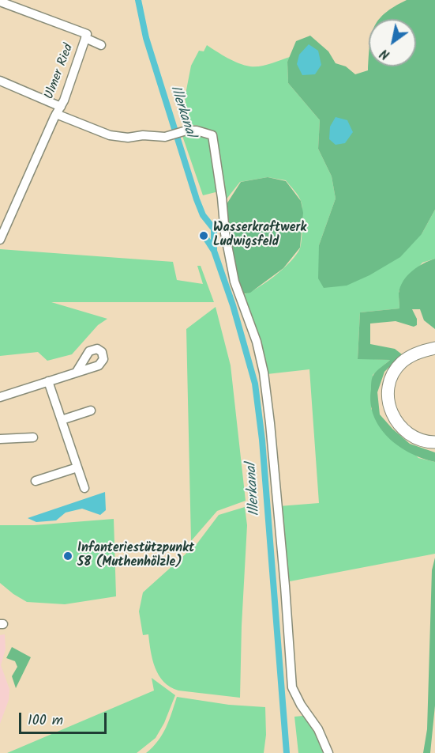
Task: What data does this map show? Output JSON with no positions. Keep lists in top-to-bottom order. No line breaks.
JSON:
{"streets":{"street":["Ulmer Ried"]},"water":["Illerkanal"],"places":["Wasserkraftwerk Ludwigsfeld","Infanteriestützpunkt 58 (Muthenhölzle)"],"scale_bar":"100 m","north":"bottom left"}
